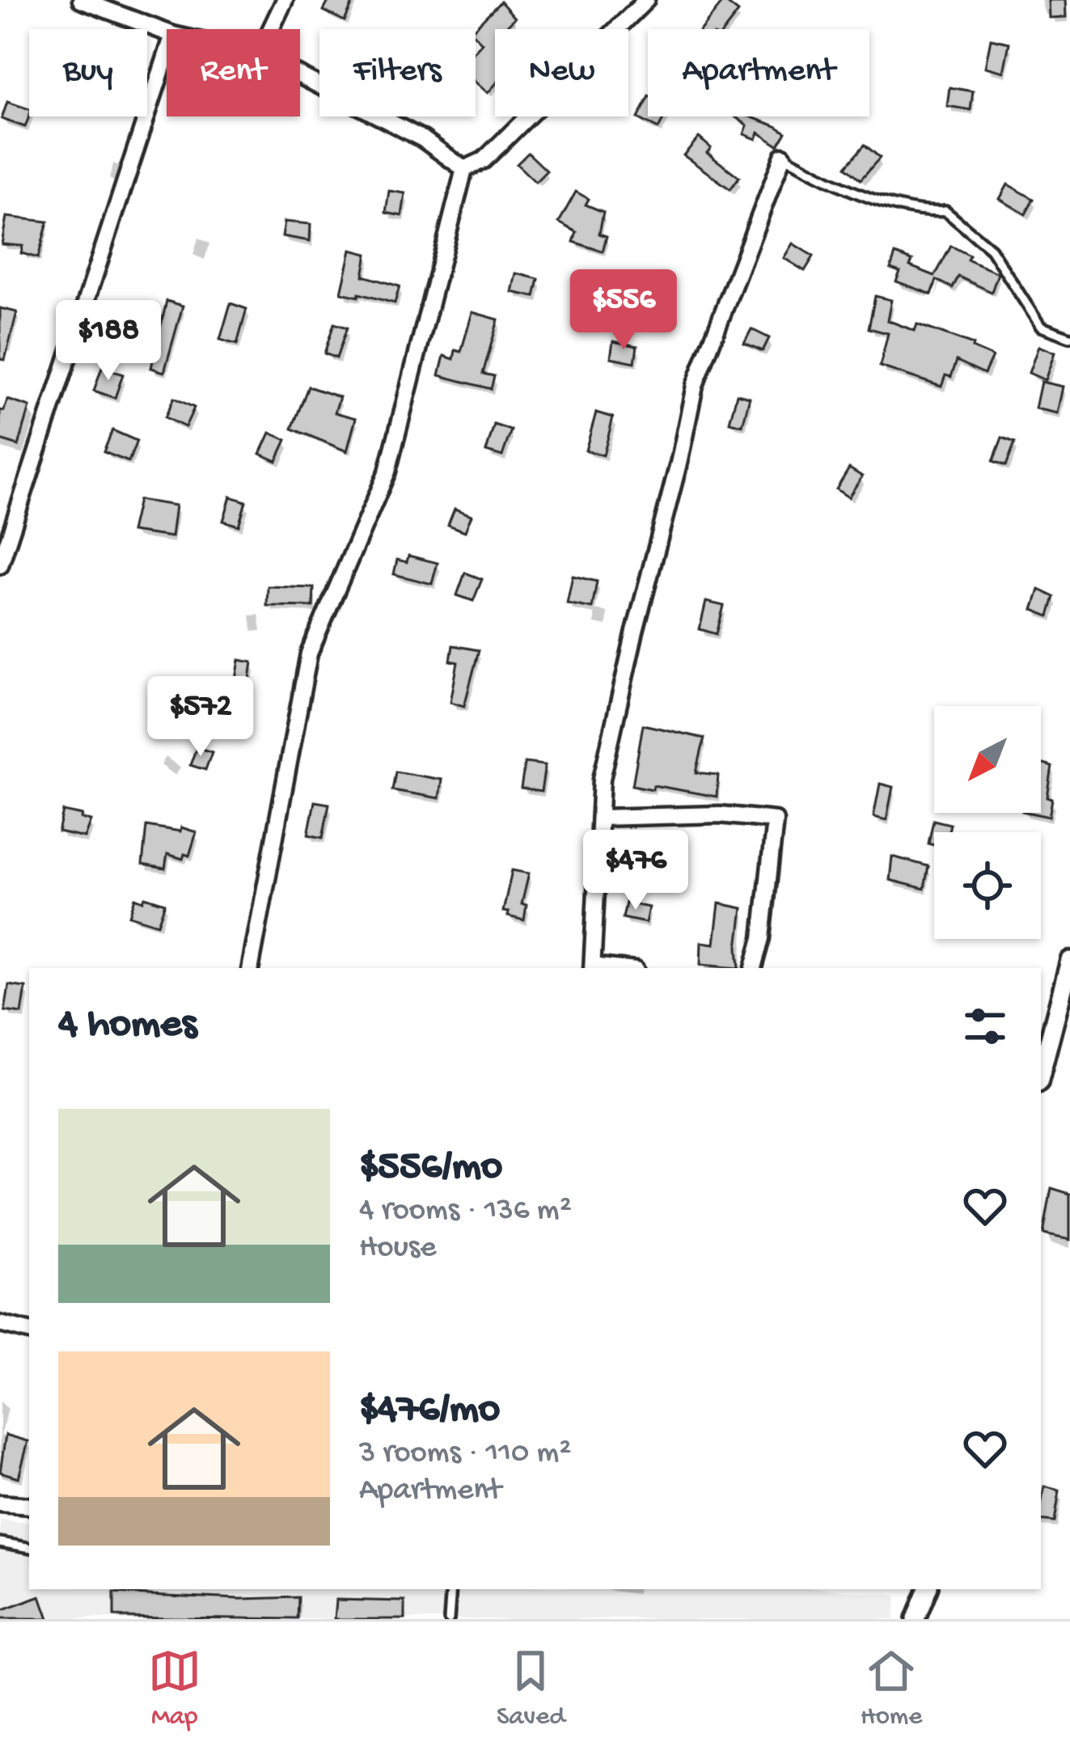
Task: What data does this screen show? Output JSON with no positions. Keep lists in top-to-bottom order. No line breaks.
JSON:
{"north":"bottom left","page":{"chip":["Buy","Rent","Filters","New","Apartment"],"price":["$556","$188","$572","$476"],"heading":"4 homes","list":[{"name":"$556/mo","note":"4 rooms · 136 m² · House"},{"name":"$476/mo","note":"3 rooms · 110 m² · Apartment"}],"tabs":["Map","Saved","Home"]}}
